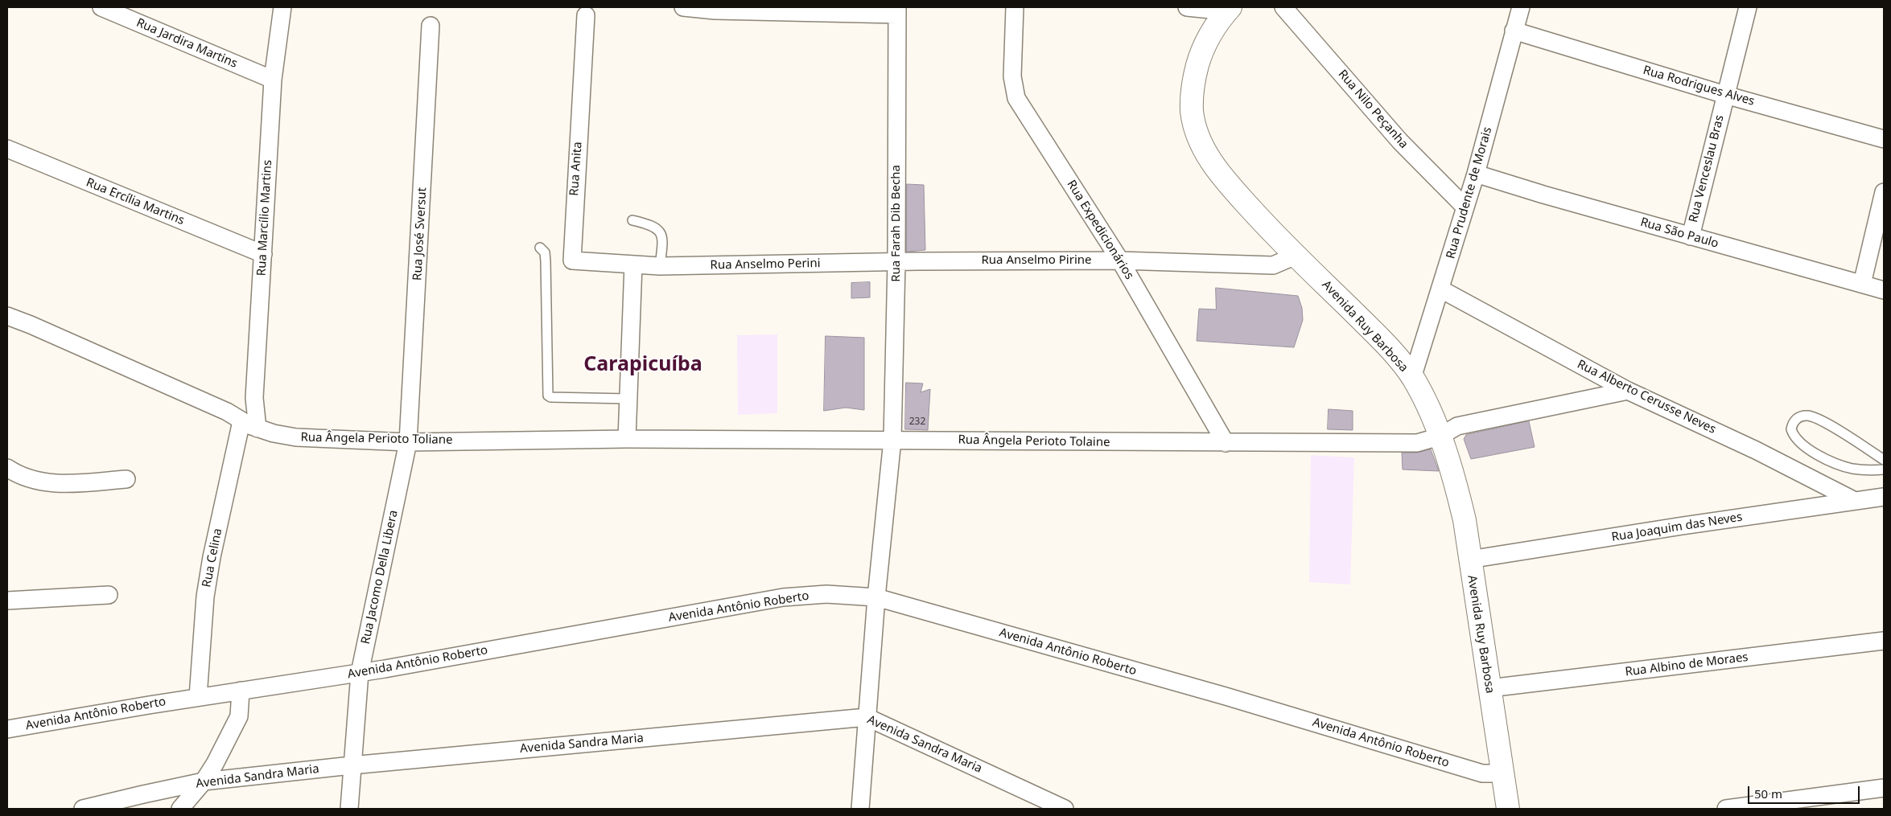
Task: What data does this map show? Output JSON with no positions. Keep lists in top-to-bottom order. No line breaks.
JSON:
{"streets":{"street":["Rua Jardira Martins","Rua Rodrigues Alves","Rua Nilo Peçanha","Rua Anita","Rua Venceslau Bras","Rua Prudente de Morais","Rua Ercília Martins","Rua Marcílio Martins","Rua Farah Dib Becha","Rua Expedicionários","Rua São Paulo","Rua José Sversut","Rua Anselmo Pirine","Rua Anselmo Perini","Avenida Ruy Barbosa","Rua Alberto Cerusse Neves","Rua Ângela Perioto Toliane","Rua Ângela Perioto Tolaine","Rua Joaquim das Neves","Rua Celina","Rua Jacomo Della Libera","Avenida Antônio Roberto","Rua Albino de Moraes","Avenida Sandra Maria"]},"crossings":[["Rua Jardira Martins","Rua Marcílio Martins"],["Rua Rodrigues Alves","Rua Venceslau Bras"],["Rua Rodrigues Alves","Rua Prudente de Morais"],["Rua Nilo Peçanha","Rua Prudente de Morais"],["Rua Anita","Rua Anselmo Perini"],["Rua Venceslau Bras","Rua São Paulo"],["Rua Prudente de Morais","Rua São Paulo"],["Rua Prudente de Morais","Avenida Ruy Barbosa"],["Rua Prudente de Morais","Rua Alberto Cerusse Neves"],["Rua Ercília Martins","Rua Marcílio Martins"],["Rua Marcílio Martins","Rua Ângela Perioto Toliane"],["Rua Farah Dib Becha","Rua Anselmo Pirine"],["Rua Farah Dib Becha","Rua Anselmo Perini"],["Rua Farah Dib Becha","Rua Ângela Perioto Tolaine"],["Rua Farah Dib Becha","Avenida Antônio Roberto"],["Rua Farah Dib Becha","Avenida Sandra Maria"],["Rua Expedicionários","Rua Anselmo Pirine"],["Rua Expedicionários","Rua Ângela Perioto Tolaine"],["Rua José Sversut","Rua Ângela Perioto Toliane"],["Rua José Sversut","Rua Jacomo Della Libera"],["Rua Anselmo Pirine","Rua Anselmo Perini"],["Rua Anselmo Pirine","Avenida Ruy Barbosa"],["Avenida Ruy Barbosa","Rua Ângela Perioto Tolaine"],["Avenida Ruy Barbosa","Rua Joaquim das Neves"],["Avenida Ruy Barbosa","Avenida Antônio Roberto"],["Avenida Ruy Barbosa","Rua Albino de Moraes"],["Rua Alberto Cerusse Neves","Rua Ângela Perioto Tolaine"],["Rua Alberto Cerusse Neves","Rua Joaquim das Neves"],["Rua Ângela Perioto Toliane","Rua Ângela Perioto Tolaine"],["Rua Ângela Perioto Toliane","Rua Celina"],["Rua Ângela Perioto Toliane","Rua Jacomo Della Libera"],["Rua Celina","Avenida Antônio Roberto"],["Rua Jacomo Della Libera","Avenida Antônio Roberto"],["Rua Jacomo Della Libera","Avenida Sandra Maria"]],"districts":["Carapicuíba"],"house_numbers":["232"],"scale_bar":"50 m"}
